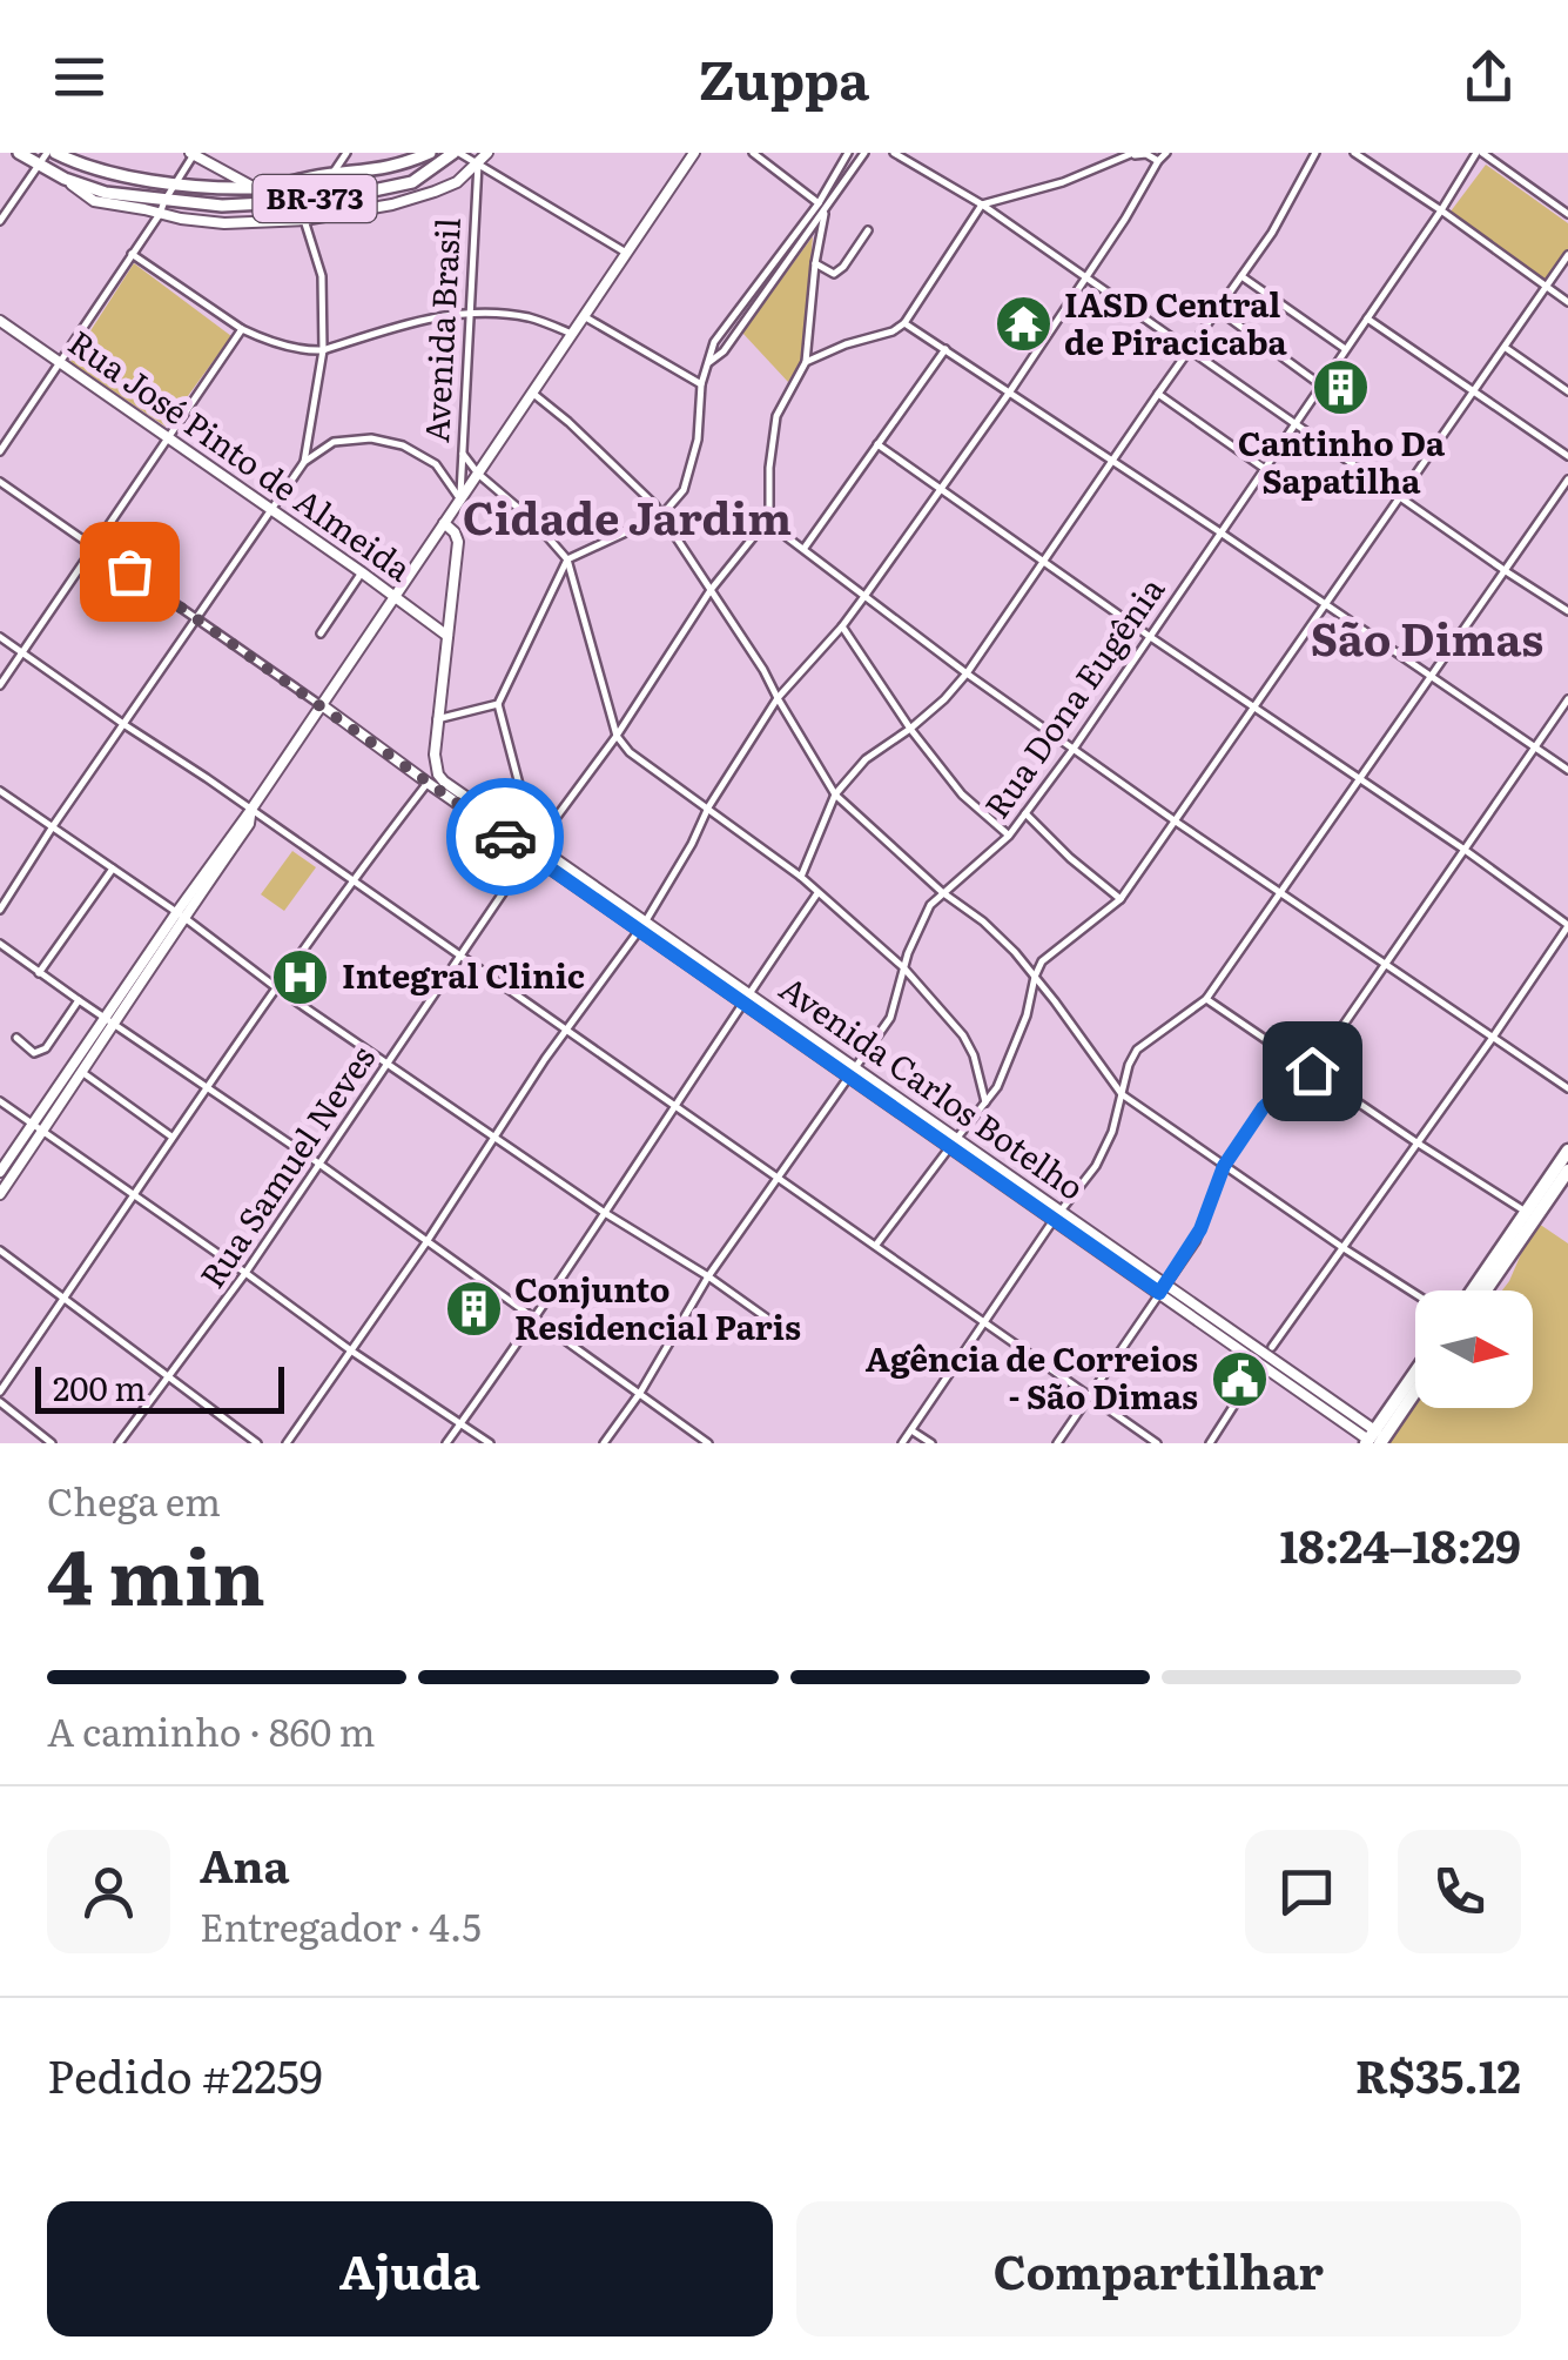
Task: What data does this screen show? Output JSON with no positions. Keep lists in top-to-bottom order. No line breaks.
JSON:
{"streets":{"main road":["BR-373","Rua José Pinto de Almeida","Avenida Carlos Botelho"],"street":["Avenida Brasil","Rua Dona Eugênia","Rua Samuel Neves"]},"crossings":[["Rua Dona Eugênia","Avenida Carlos Botelho"],["Avenida Carlos Botelho","Rua Samuel Neves"]],"districts":["Cidade Jardim","São Dimas"],"places":{"temple":["IASD Central de Piracicaba"],"building":["Cantinho Da Sapatilha","Conjunto Residencial Paris"],"hospital":["Integral Clinic"],"public building":["Agência de Correios - São Dimas"]},"scale_bar":"200 m","north":"right","page":{"header":"Zuppa","scale":"200 m","heading":["4 min","Chega em","18:24–18:29"],"panel":["Ana","Entregador · 4.5","Pedido #2259","R$35.12"],"bar":"A caminho · 860 m","buttons":["Ajuda","Compartilhar"]}}
